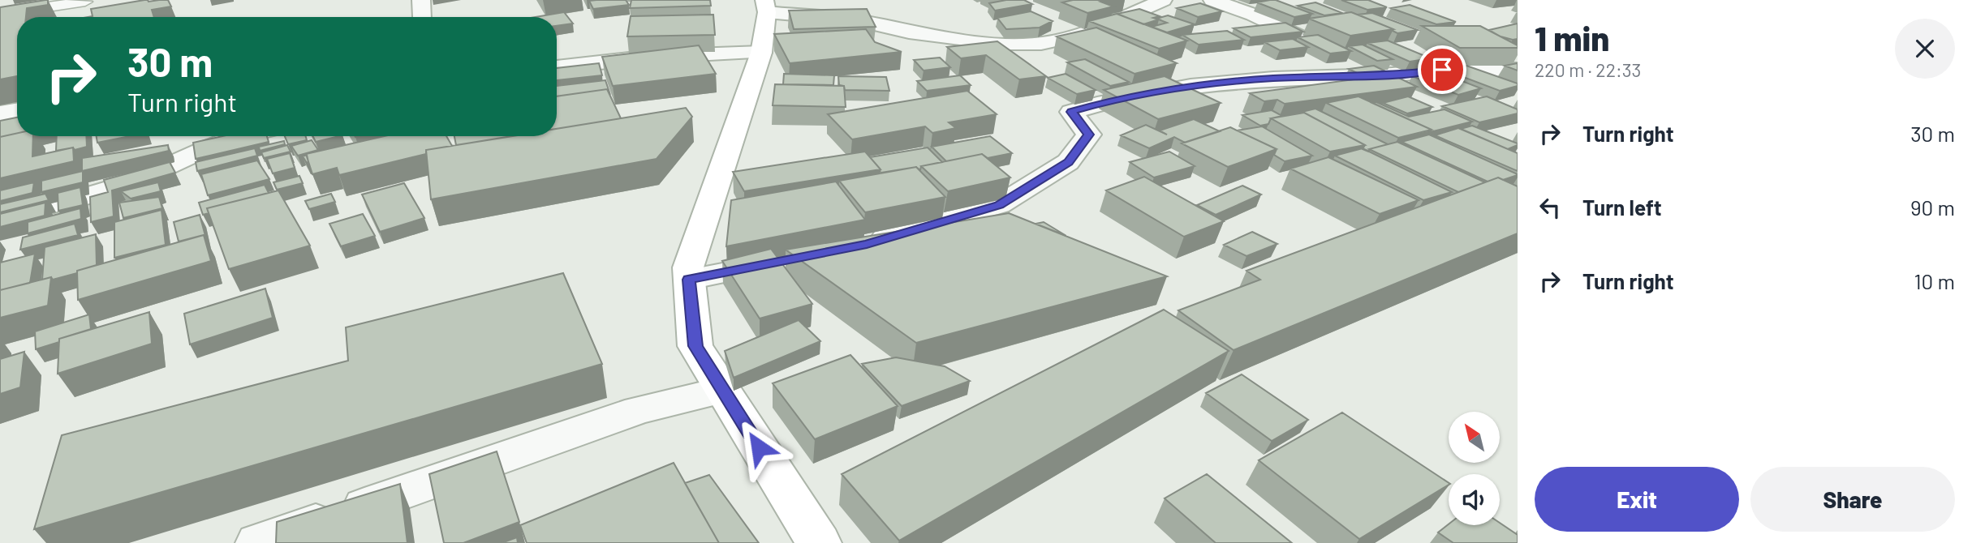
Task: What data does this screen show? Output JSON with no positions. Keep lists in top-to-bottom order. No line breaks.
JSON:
{"north":"top left","page":{"heading":["1 min","220 m · 22:33"],"turn":["30 m","Turn right"],"list":[{"name":"Turn right","value":"30 m"},{"name":"Turn left","value":"90 m"},{"name":"Turn right","value":"10 m"}],"buttons":["Exit","Share"]}}
